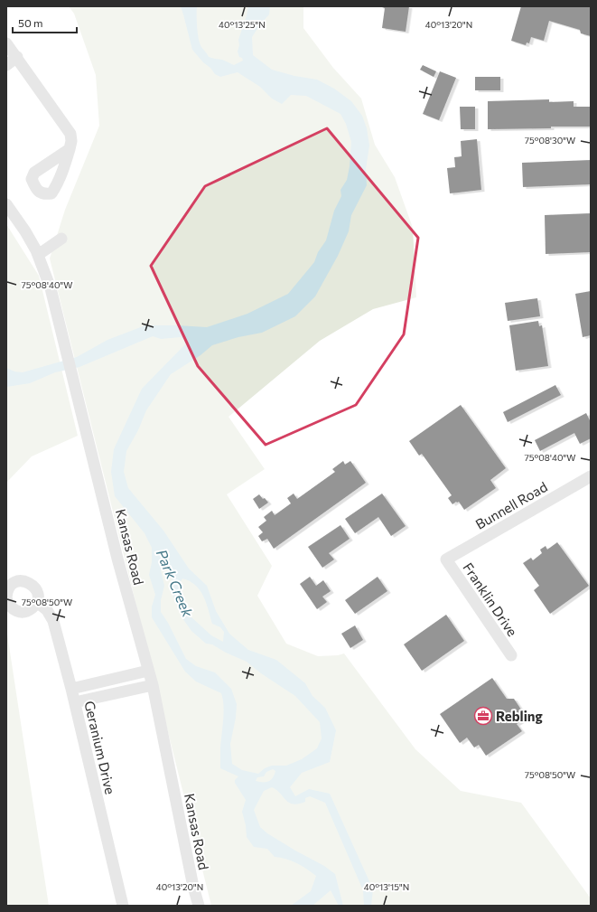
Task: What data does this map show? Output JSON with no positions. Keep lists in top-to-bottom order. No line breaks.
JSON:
{"streets":{"street":["Bunnell Road","Kansas Road","Franklin Drive","Geranium Drive"]},"crossings":[["Bunnell Road","Franklin Drive"]],"water":["Park Creek"],"places":{"office":["Rebling"]},"scale_bar":"50 m","coordinates":["40°13'25\"N","40°13'20\"N","75°08'30\"W","75°08'40\"W","75°08'50\"W","40°13'15\"N"]}
